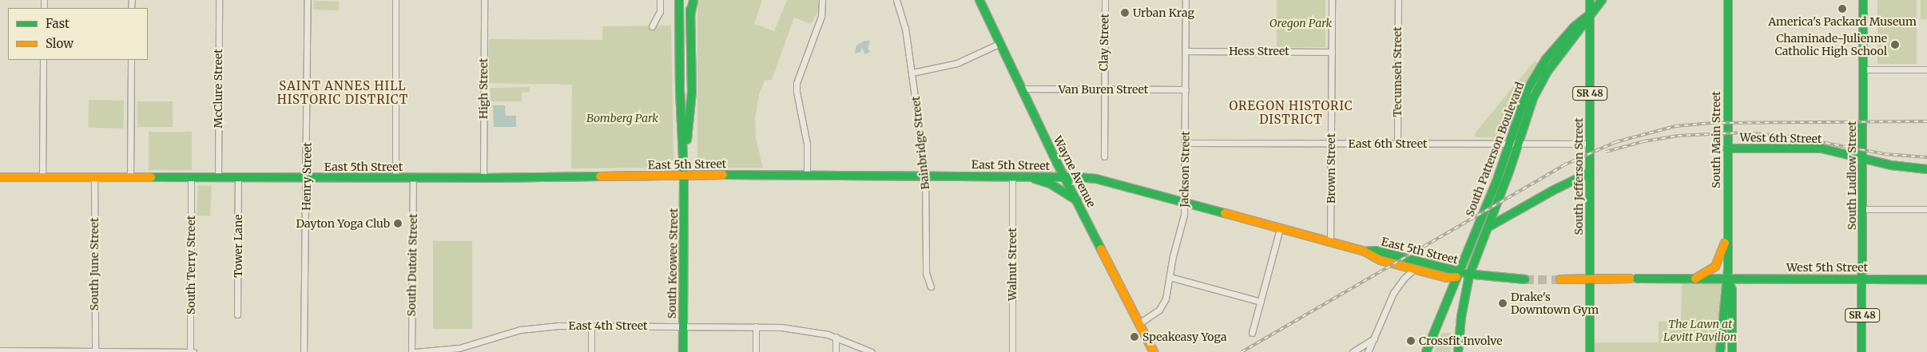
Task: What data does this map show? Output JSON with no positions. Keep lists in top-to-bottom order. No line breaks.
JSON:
{"streets":{"main road":["SR 48","West 6th Street","South Main Street","South Patterson Boulevard","East 5th Street","Wayne Avenue","South Ludlow Street","South Jefferson Street","South Keowee Street","West 5th Street"],"street":["Clay Street","Hess Street","Tecumseh Street","McClure Street","High Street","Van Buren Street","Bainbridge Street","East 6th Street","Brown Street","Jackson Street","Henry Street","Tower Lane","South June Street","Walnut Street","South Terry Street","South Dutoit Street","East 4th Street"]},"crossings":[["Clay Street","Van Buren Street"],["Hess Street","Brown Street"],["Hess Street","Jackson Street"],["Tecumseh Street","East 6th Street"],["McClure Street","East 5th Street"],["High Street","East 5th Street"],["Van Buren Street","Jackson Street"],["Van Buren Street","Wayne Avenue"],["West 6th Street","South Main Street"],["West 6th Street","South Ludlow Street"],["South Main Street","West 5th Street"],["Bainbridge Street","East 5th Street"],["East 6th Street","South Patterson Boulevard"],["East 6th Street","Brown Street"],["East 6th Street","Jackson Street"],["East 6th Street","South Jefferson Street"],["South Patterson Boulevard","East 5th Street"],["South Patterson Boulevard","South Jefferson Street"],["East 5th Street","Brown Street"],["East 5th Street","Jackson Street"],["East 5th Street","Wayne Avenue"],["East 5th Street","Henry Street"],["East 5th Street","Tower Lane"],["East 5th Street","South Keowee Street"],["East 5th Street","South June Street"],["East 5th Street","Walnut Street"],["East 5th Street","South Terry Street"],["East 5th Street","South Dutoit Street"],["Jackson Street","Wayne Avenue"],["South Ludlow Street","West 5th Street"],["South Keowee Street","East 4th Street"]],"districts":["SAINT ANNES HILL HISTORIC DISTRICT","OREGON HISTORIC DISTRICT"],"parks":["Oregon Park","Bomberg Park","The Lawn at Levitt Pavilion"],"places":["America's Packard Museum","Urban Krag","Chaminade-Julienne Catholic High School","Dayton Yoga Club","Drake's Downtown Gym","Speakeasy Yoga","Crossfit Involve"],"legend":["Fast","Slow"]}
